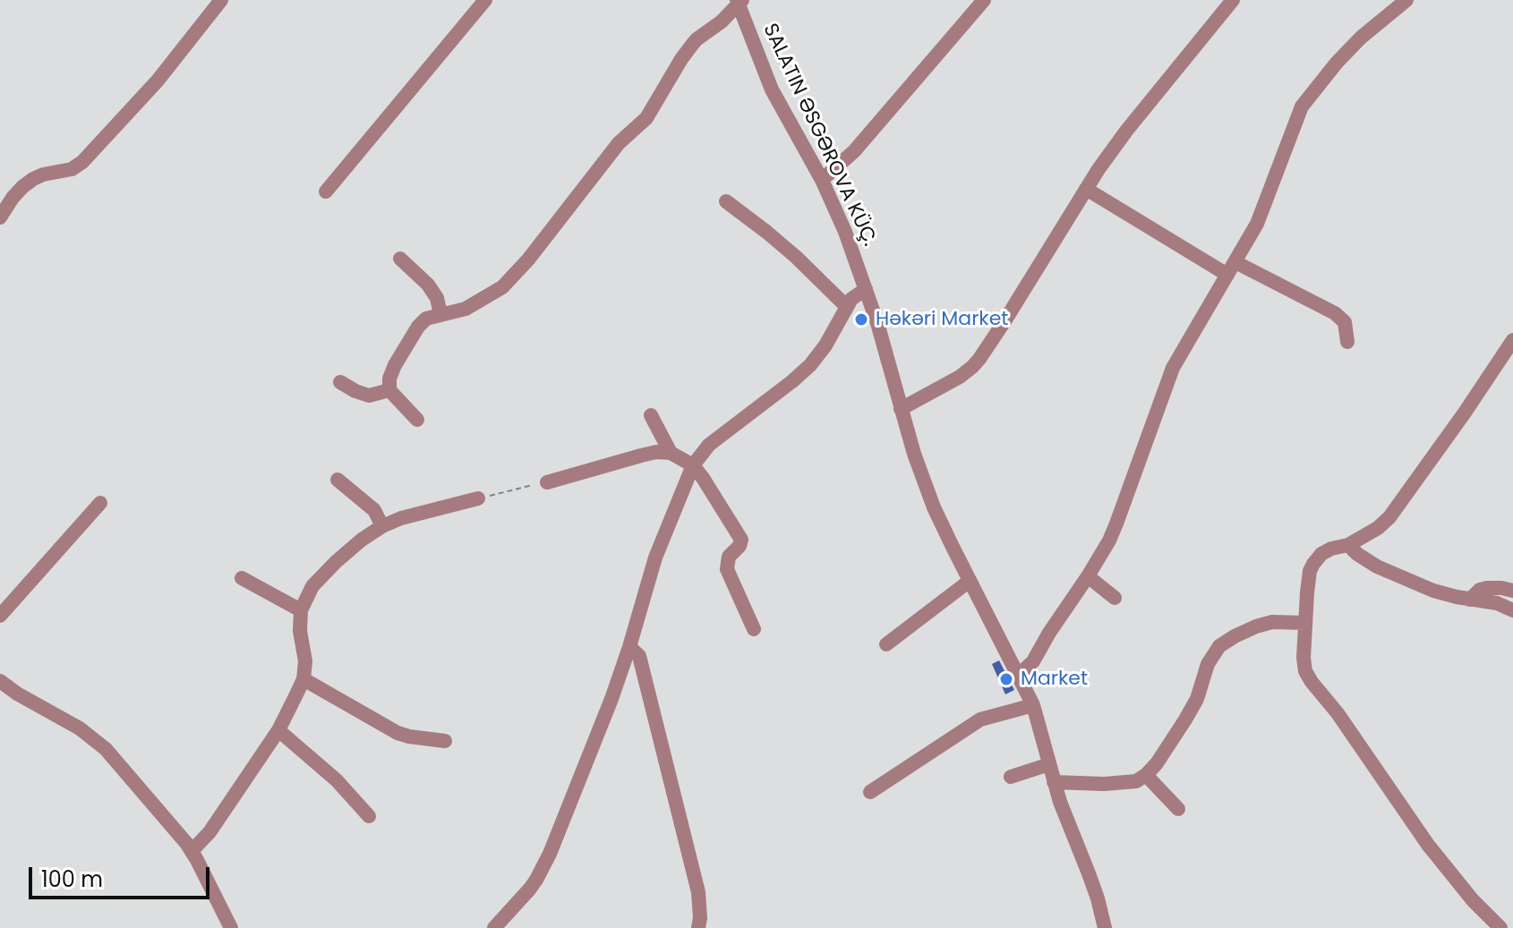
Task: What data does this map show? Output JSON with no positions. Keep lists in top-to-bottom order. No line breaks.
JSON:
{"places":["Həkəri Market","Market"],"scale_bar":"100 m"}
